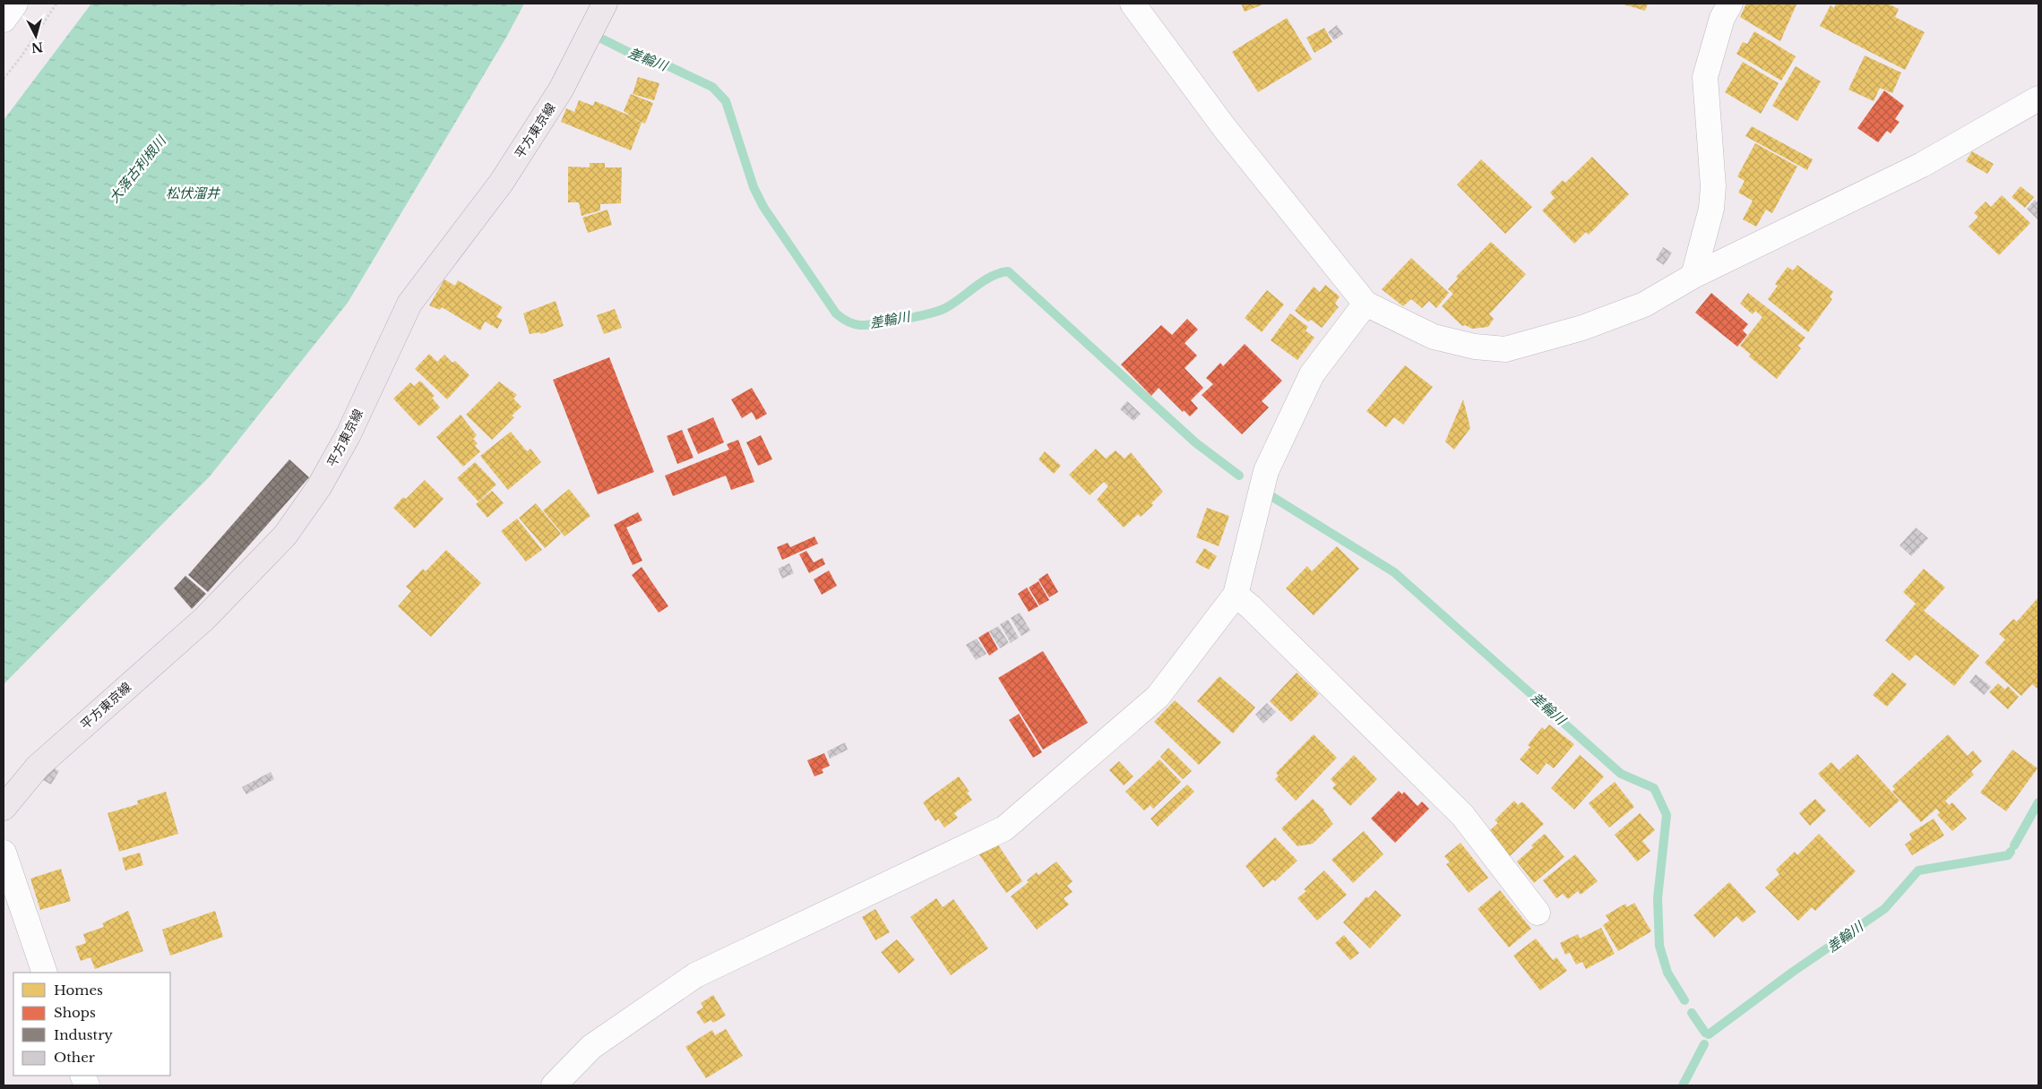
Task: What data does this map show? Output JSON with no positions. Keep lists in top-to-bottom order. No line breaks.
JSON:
{"streets":{"main road":["平方東京線"]},"water":["差輪川","大落古利根川","松伏溜井"],"legend":["Homes","Shops","Industry","Other"],"north":"bottom"}
